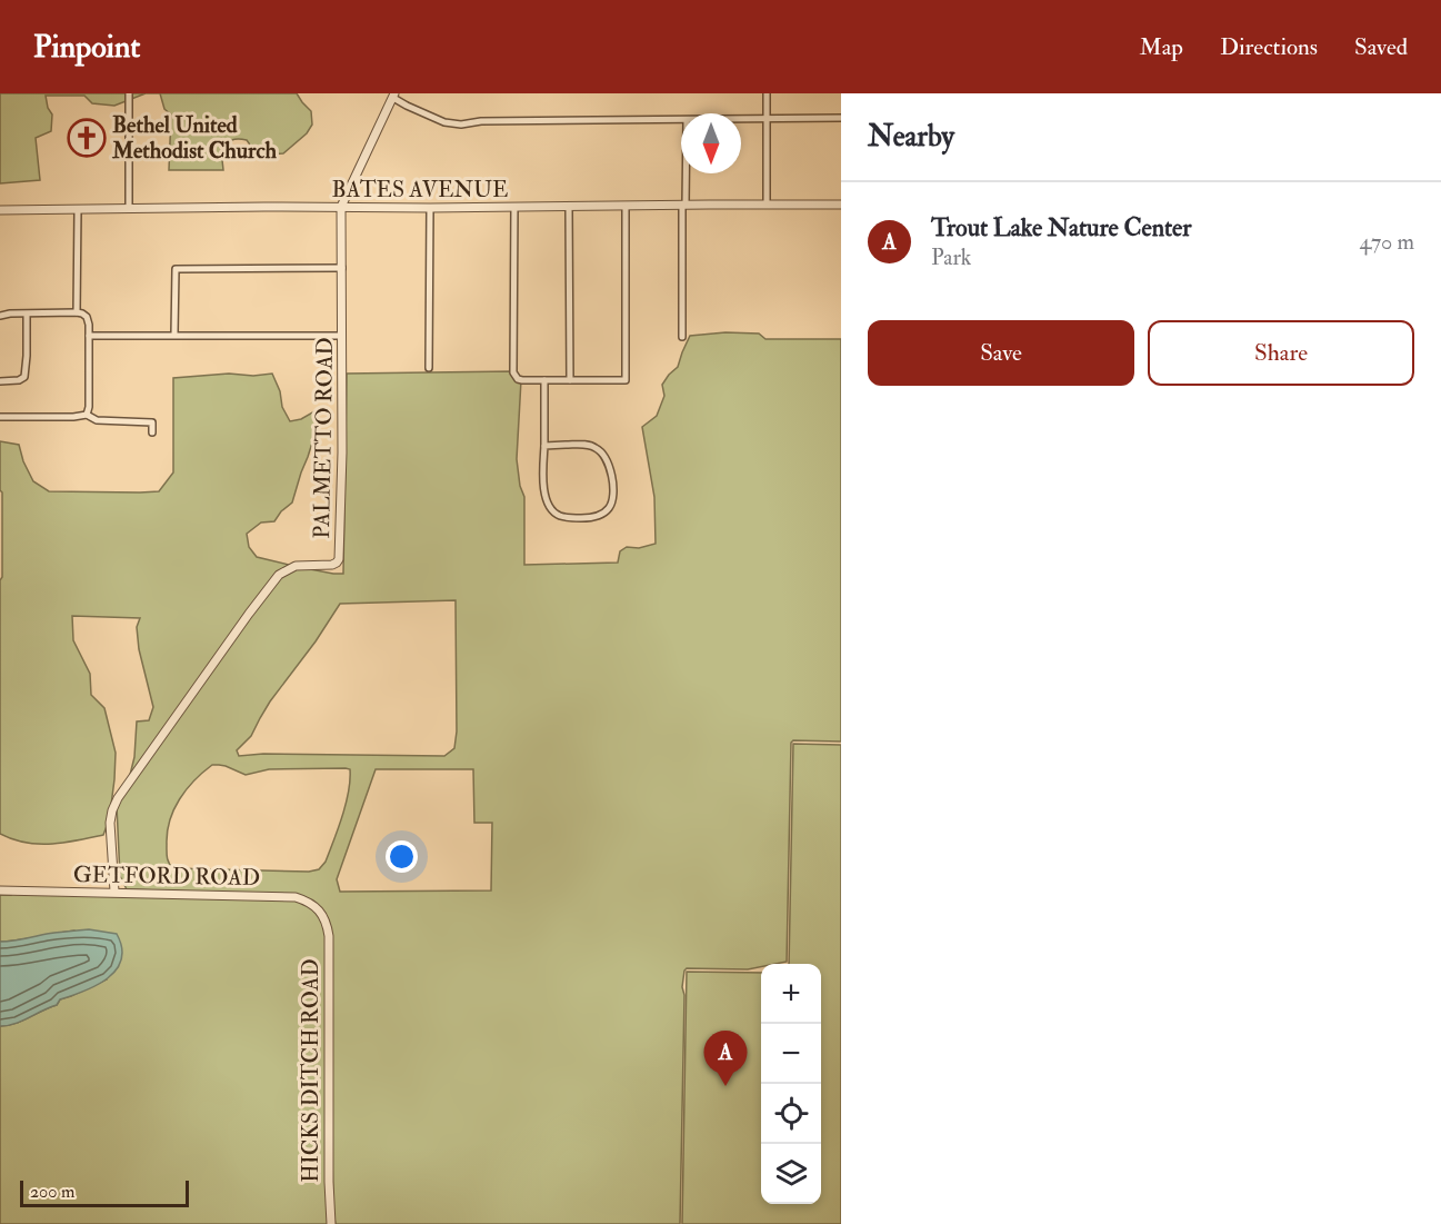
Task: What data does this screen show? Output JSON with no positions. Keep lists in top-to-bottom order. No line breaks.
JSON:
{"streets":{"street":["BATES AVENUE","PALMETTO ROAD","GETFORD ROAD","HICKS DITCH ROAD"]},"crossings":[["BATES AVENUE","PALMETTO ROAD"],["PALMETTO ROAD","GETFORD ROAD"],["GETFORD ROAD","HICKS DITCH ROAD"]],"places":{"church":["Bethel United Methodist Church"]},"scale_bar":"200 m","north":"bottom","page":{"header":"Pinpoint","nav":["Map","Directions","Saved"],"heading":"Nearby","list":[{"mark":"A","name":"Trout Lake Nature Center","note":"Park","value":"470 m"}],"buttons":["Save","Share"],"map_buttons":["+","−"],"pins":"A","scale":"200 m"}}
